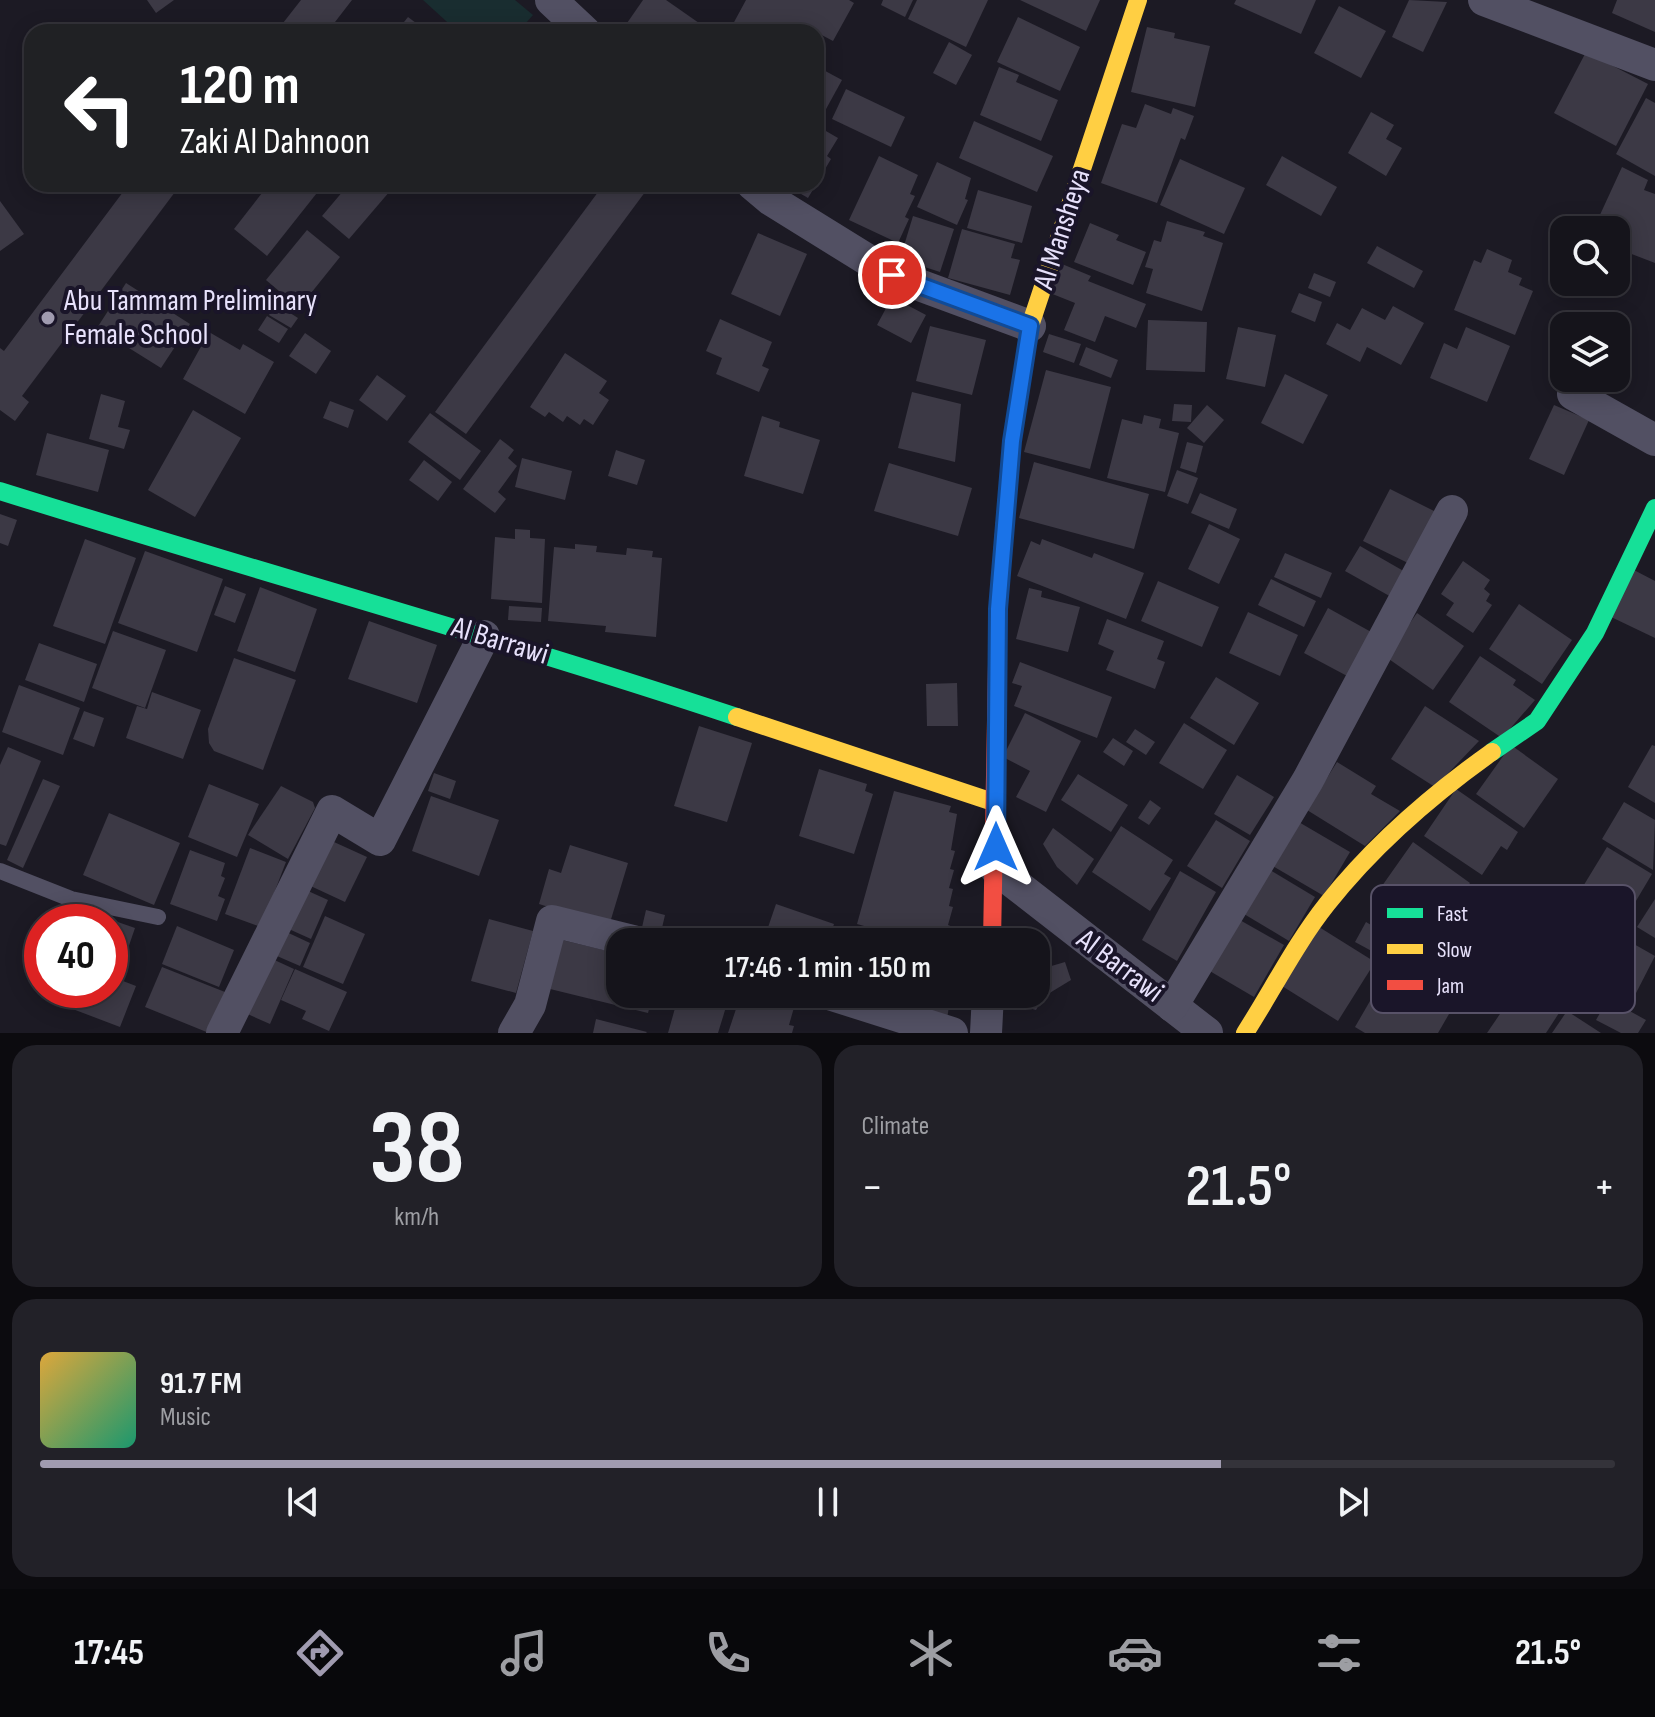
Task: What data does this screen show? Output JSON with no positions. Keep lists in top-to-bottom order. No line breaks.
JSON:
{"streets":{"street":["Al Mansheya","Al Barrawi"]},"crossings":[["Al Mansheya","Al Barrawi"]],"places":["Abu Tammam Preliminary Female School"],"legend":["Fast","Slow","Jam"],"page":{"turn":["120 m","Zaki Al Dahnoon"],"limit":"40","trip":"17:46 · 1 min · 150 m","tile":[["38","km/h"],"Climate"],"heat":["−","21.5°","+"],"song":["91.7 FM","Music"],"tabs":["17:45","21.5°"]}}
